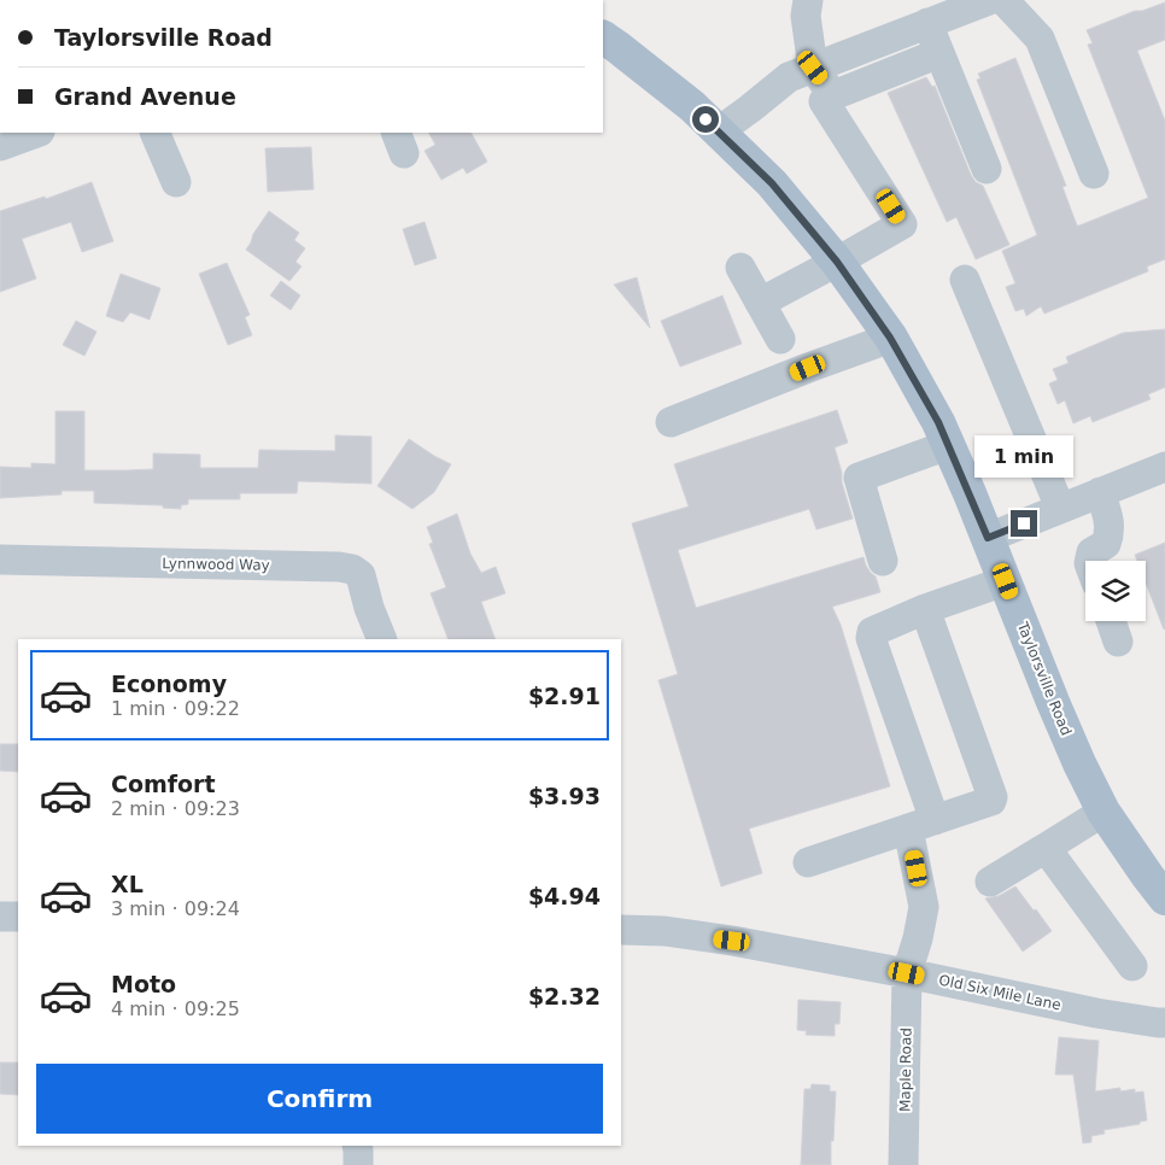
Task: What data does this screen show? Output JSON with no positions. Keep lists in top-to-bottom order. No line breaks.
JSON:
{"streets":{"main road":["Taylorsville Road"],"street":["Lynnwood Way","Old Six Mile Lane","Maple Road"]},"crossings":[["Old Six Mile Lane","Maple Road"]],"page":{"banner":["Taylorsville Road","Grand Avenue"],"bubble":"1 min","list":[{"name":"Economy","note":"1 min · 09:22","value":"$2.91"},{"name":"Comfort","note":"2 min · 09:23","value":"$3.93"},{"name":"XL","note":"3 min · 09:24","value":"$4.94"},{"name":"Moto","note":"4 min · 09:25","value":"$2.32"}],"buttons":"Confirm"}}
